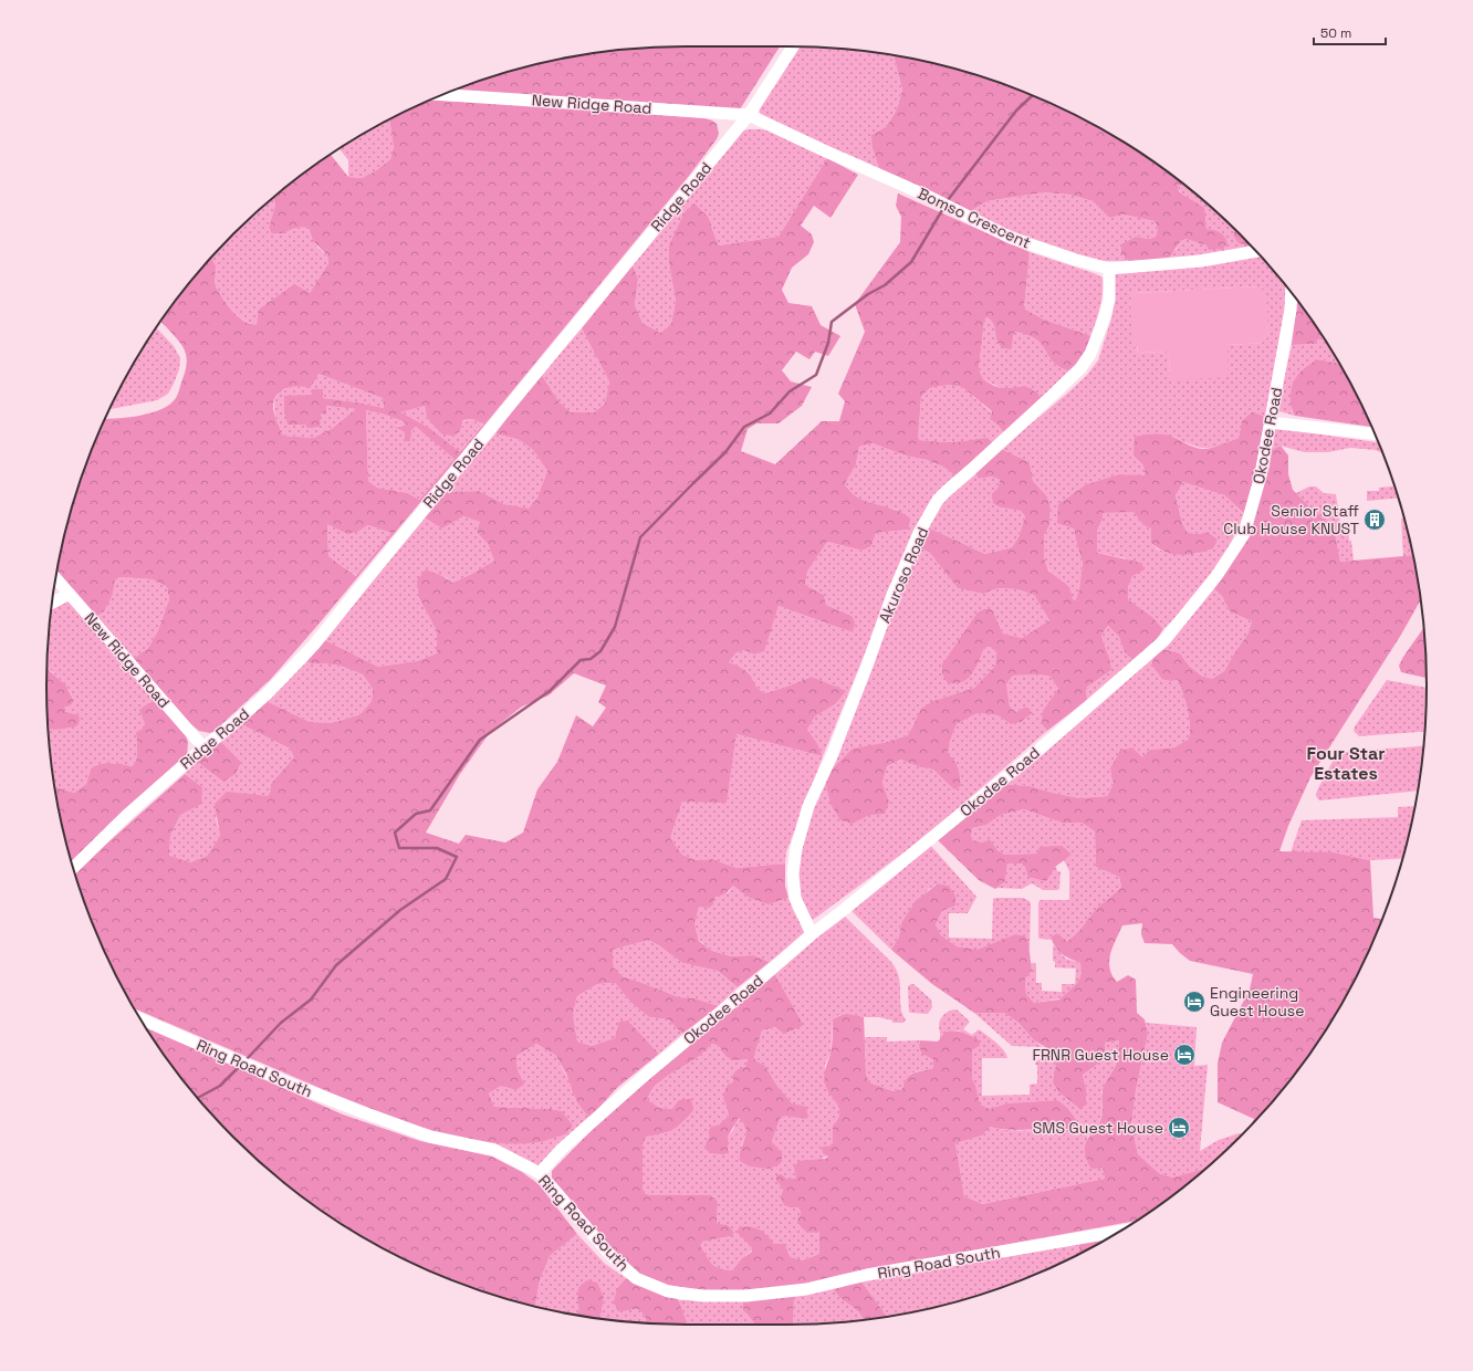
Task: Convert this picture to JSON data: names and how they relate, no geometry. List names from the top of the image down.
{
  "streets": {
    "street": [
      "New Ridge Road",
      "Ridge Road",
      "Bomso Crescent",
      "Okodee Road",
      "Akuroso Road",
      "Ring Road South"
    ]
  },
  "crossings": [
    ["New Ridge Road", "Ridge Road"],
    ["New Ridge Road", "Bomso Crescent"],
    ["Ridge Road", "Bomso Crescent"],
    ["Bomso Crescent", "Akuroso Road"],
    ["Okodee Road", "Akuroso Road"],
    ["Okodee Road", "Ring Road South"]
  ],
  "districts": ["Four Star Estates"],
  "places": {
    "building": ["Senior Staff Club House KNUST"],
    "hotel": ["Engineering Guest House", "FRNR Guest House", "SMS Guest House"]
  },
  "scale_bar": "50 m"
}
